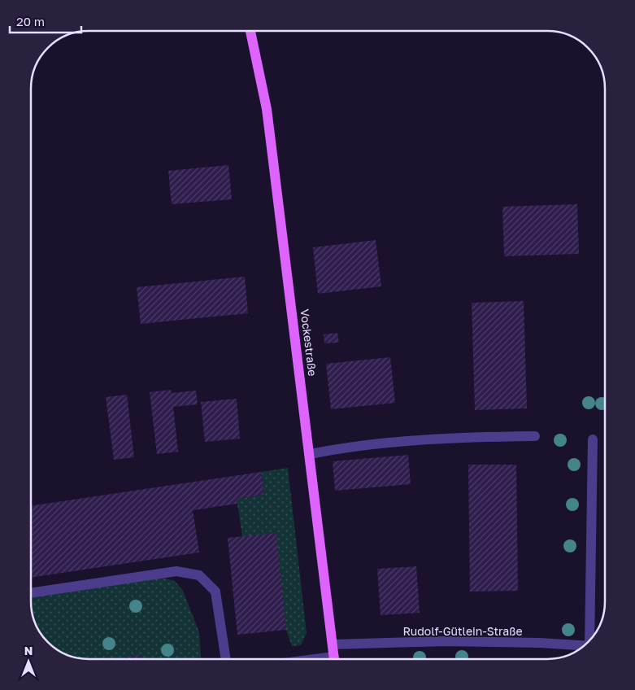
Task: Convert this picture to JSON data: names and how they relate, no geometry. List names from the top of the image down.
{
  "streets": {
    "main road": ["Vockestraße"],
    "street": ["Rudolf-Gütlein-Straße"]
  },
  "crossings": [
    ["Vockestraße", "Rudolf-Gütlein-Straße"]
  ],
  "scale_bar": "20 m",
  "north": "top"
}
